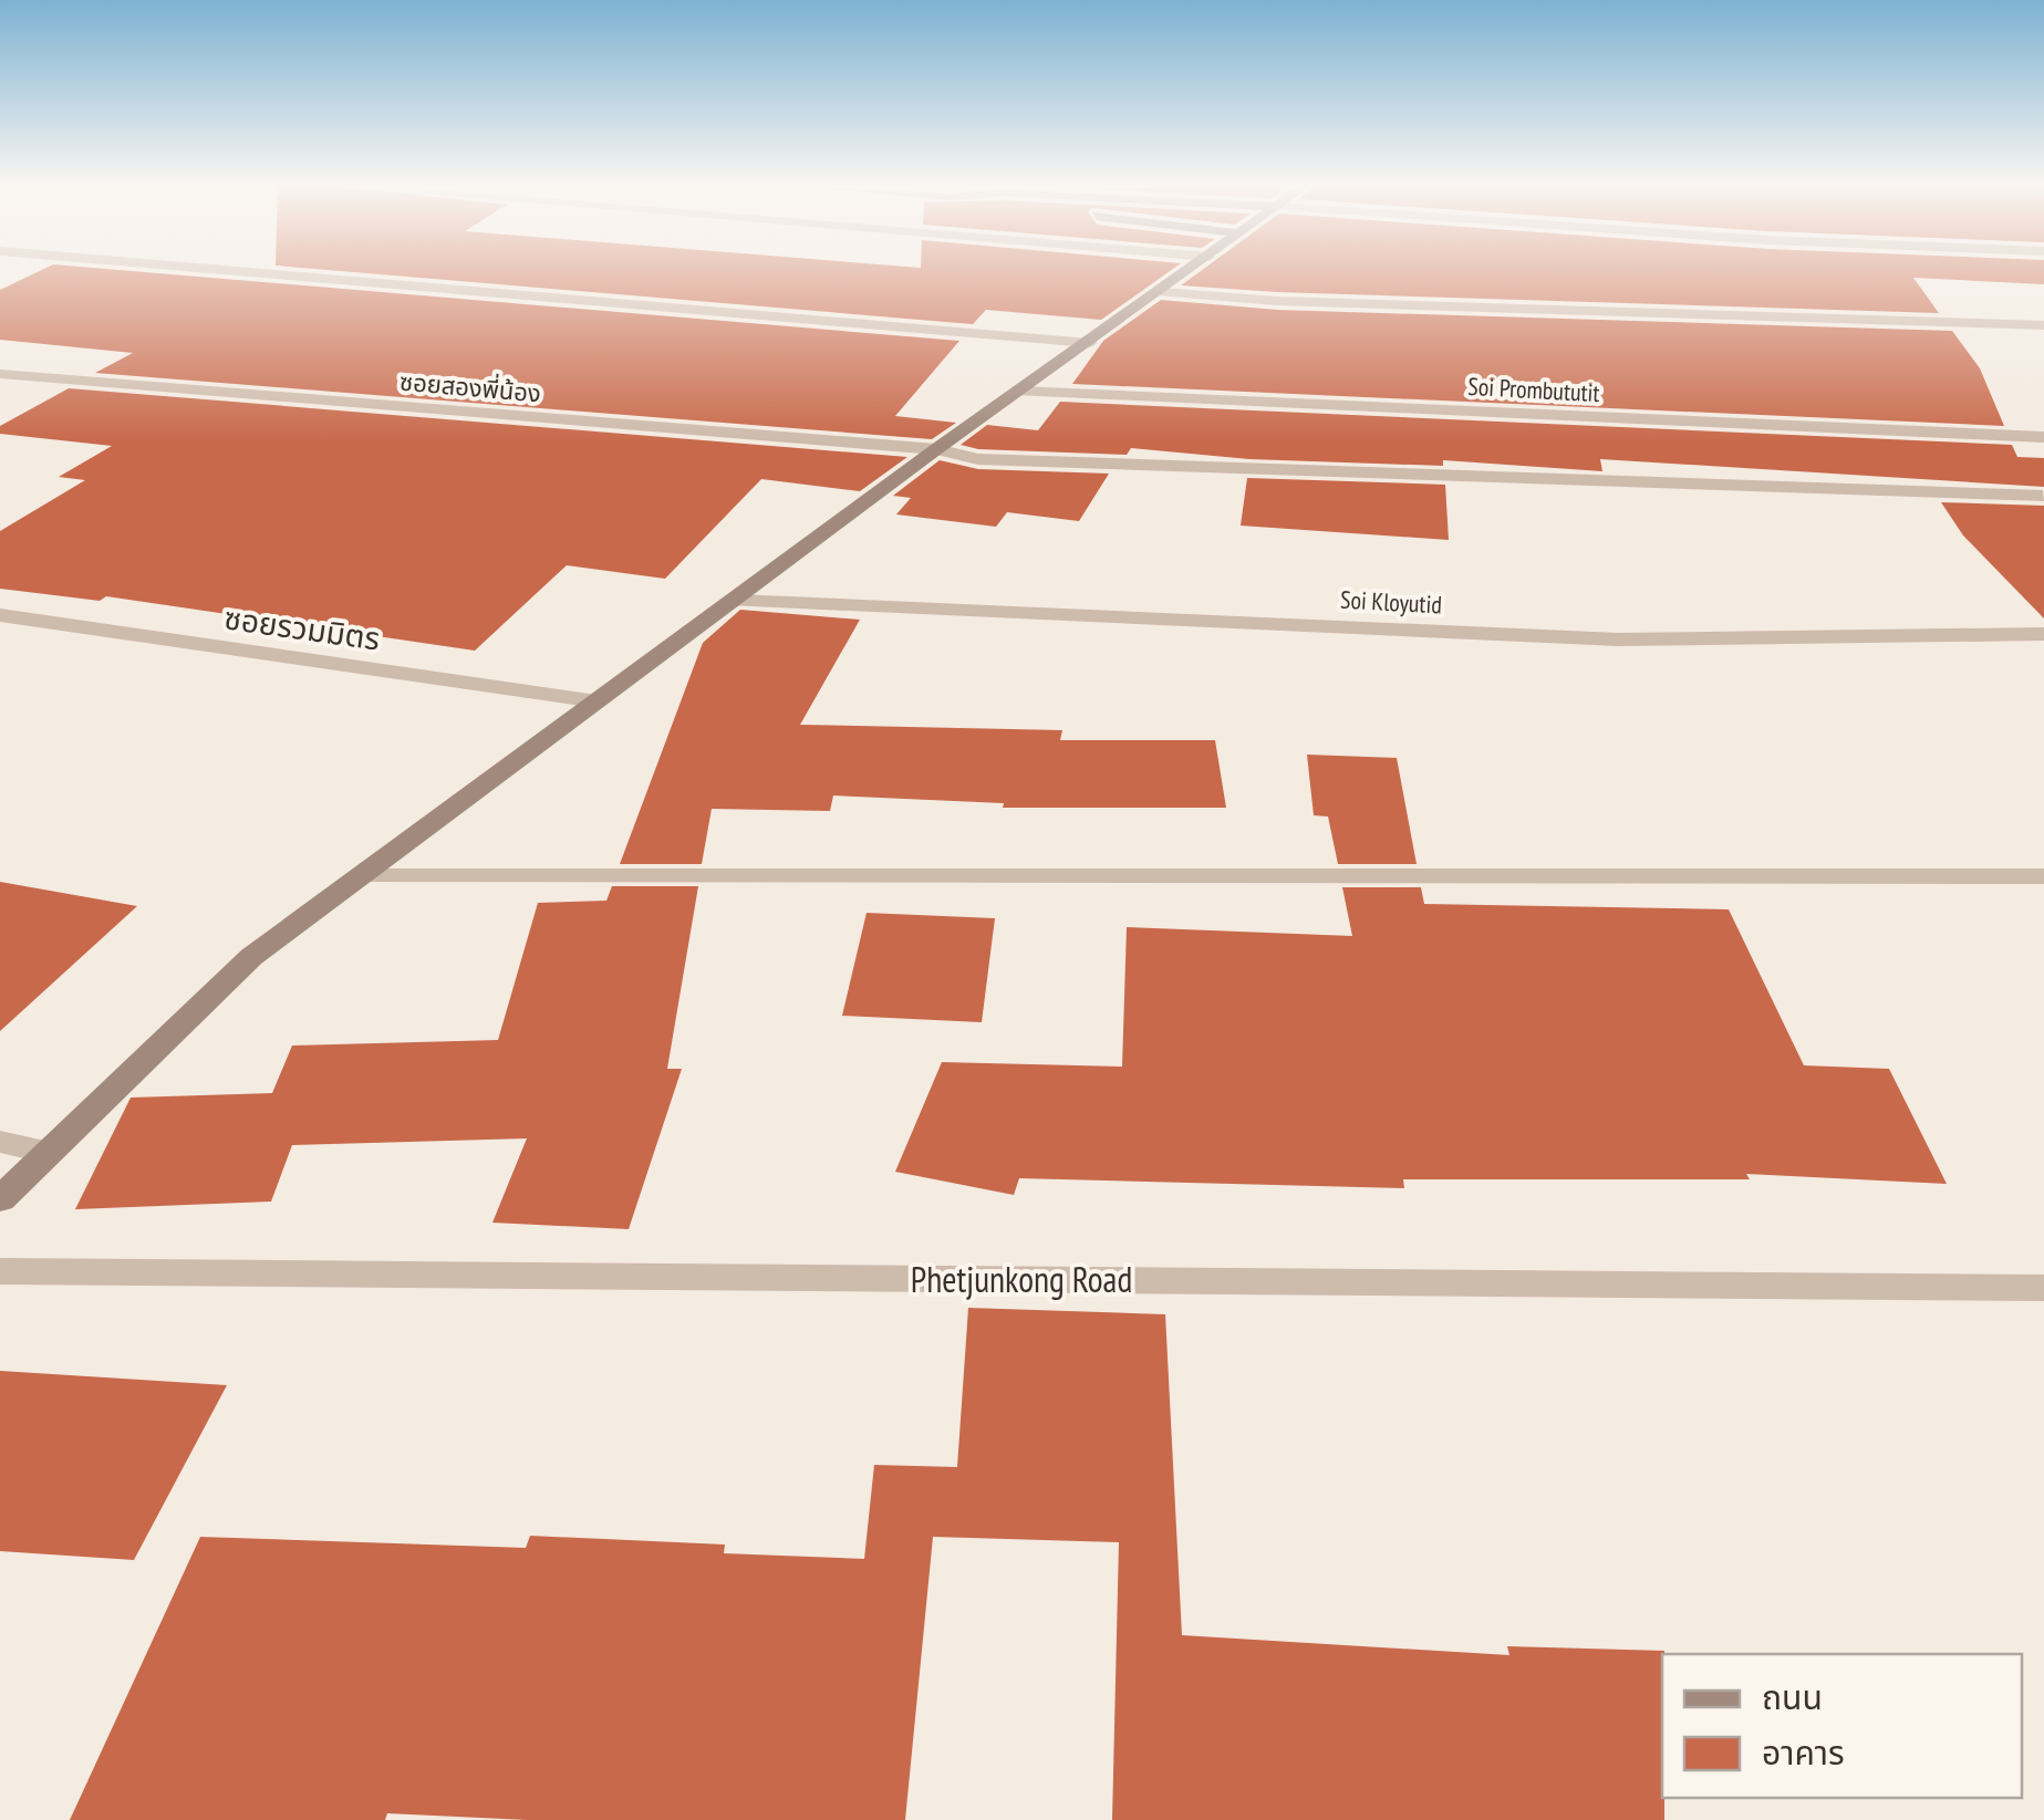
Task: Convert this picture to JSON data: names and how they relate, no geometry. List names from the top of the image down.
{
  "streets": {
    "street": [
      "ซอยสองพี่น้อง",
      "Soi Prombututit",
      "Soi Kloyutid",
      "ซอยรวมมิตร",
      "Phetjunkong Road"
    ]
  },
  "legend": ["ถนน", "อาคาร"]
}
